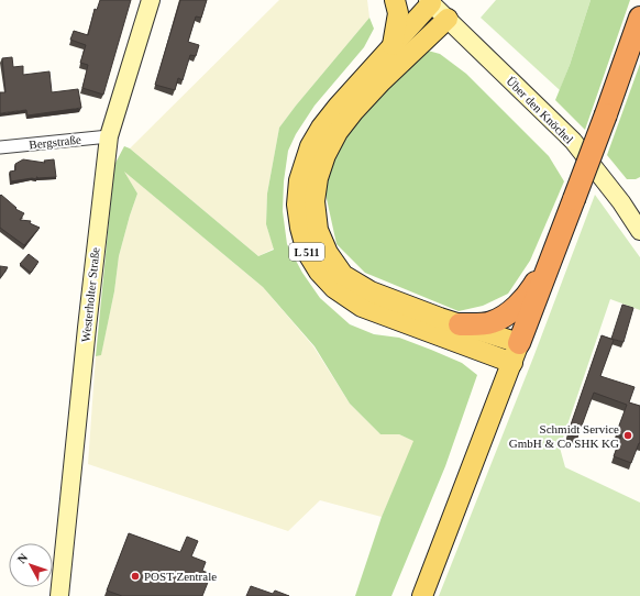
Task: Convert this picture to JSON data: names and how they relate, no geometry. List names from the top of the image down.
{
  "streets": {
    "highway": ["L 511"],
    "street": ["Über den Knöchel", "Bergstraße", "Westerholter Straße"]
  },
  "crossings": [
    ["Über den Knöchel", "L 511"],
    ["Bergstraße", "Westerholter Straße"]
  ],
  "places": ["Schmidt Service GmbH & Co SHK KG", "POST Zentrale"],
  "north": "top left"
}
